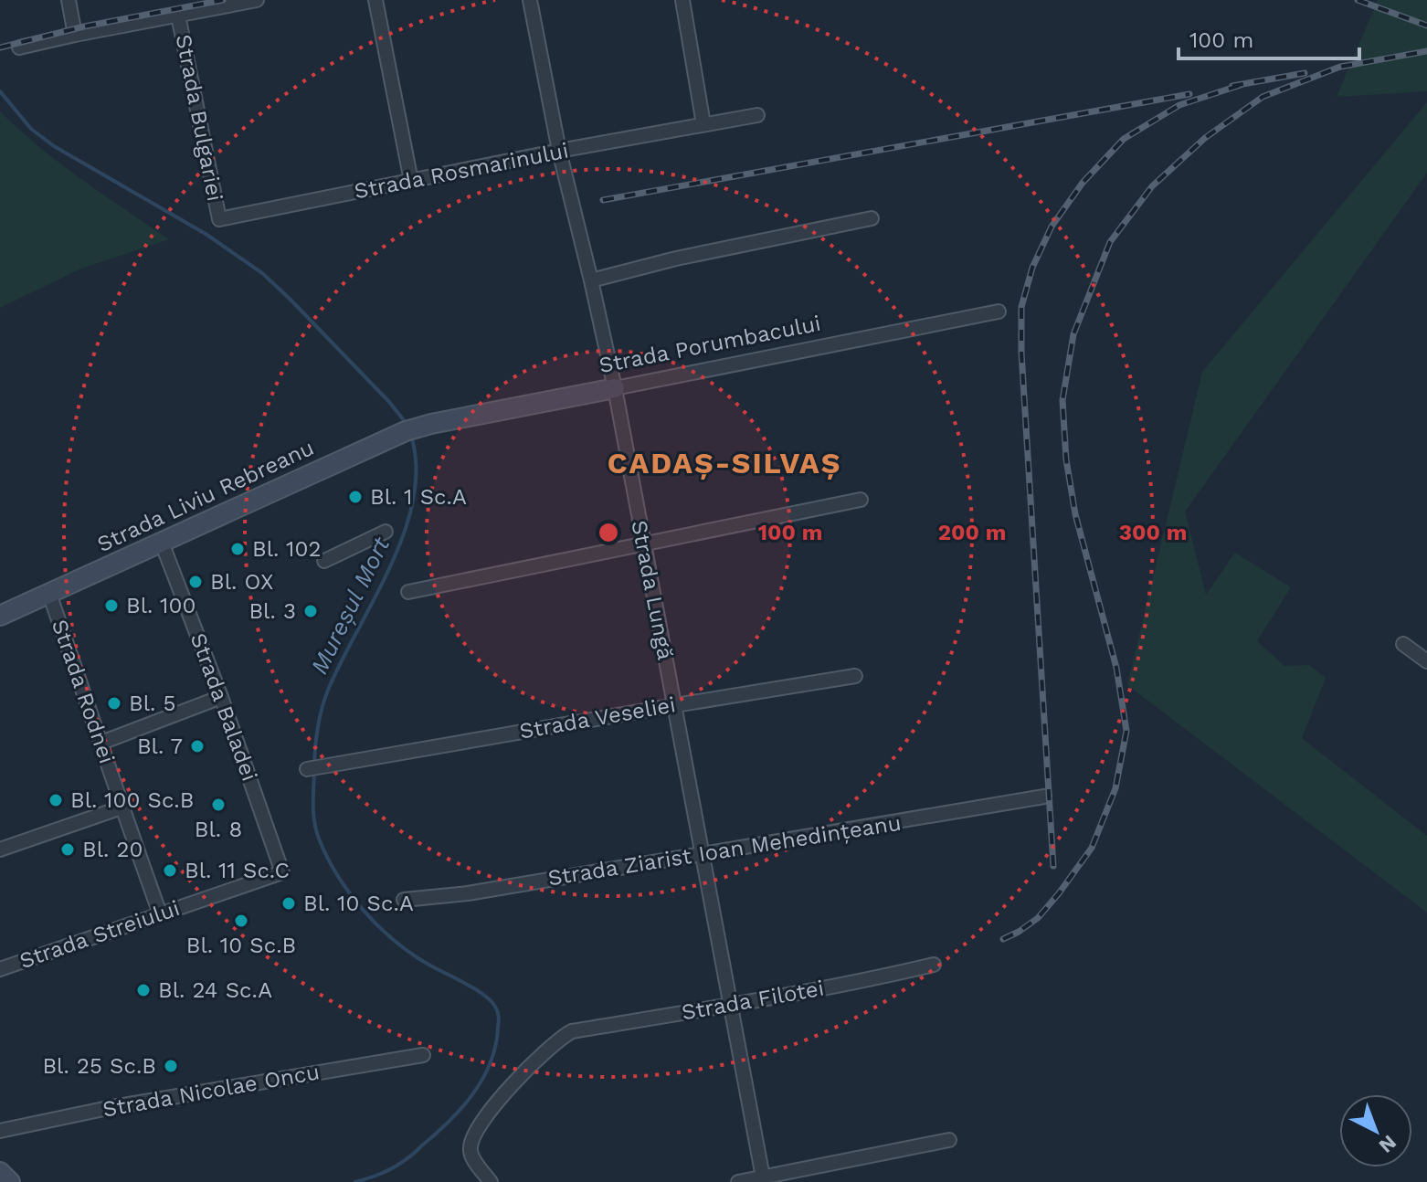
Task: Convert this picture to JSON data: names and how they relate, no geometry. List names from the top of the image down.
{
  "streets": {
    "street": [
      "Strada Bulgariei",
      "Strada Rosmarinului",
      "Strada Porumbacului",
      "Strada Liviu Rebreanu",
      "Strada Lungă",
      "Strada Rodnei",
      "Strada Baladei",
      "Strada Veseliei",
      "Strada Ziarist Ioan Mehedințeanu",
      "Strada Streiului",
      "Strada Filotei",
      "Strada Nicolae Oncu"
    ]
  },
  "crossings": [
    ["Strada Bulgariei", "Strada Rosmarinului"],
    ["Strada Rosmarinului", "Strada Lungă"],
    ["Strada Porumbacului", "Strada Liviu Rebreanu"],
    ["Strada Porumbacului", "Strada Lungă"],
    ["Strada Liviu Rebreanu", "Strada Rodnei"],
    ["Strada Liviu Rebreanu", "Strada Baladei"],
    ["Strada Lungă", "Strada Veseliei"],
    ["Strada Lungă", "Strada Ziarist Ioan Mehedințeanu"],
    ["Strada Lungă", "Strada Filotei"],
    ["Strada Rodnei", "Strada Streiului"],
    ["Strada Baladei", "Strada Streiului"]
  ],
  "districts": ["CADAȘ-SILVAȘ"],
  "water": ["Mureșul Mort"],
  "places": [
    "Bl. 1 Sc.A",
    "Bl. 102",
    "Bl. OX",
    "Bl. 100",
    "Bl. 3",
    "Bl. 5",
    "Bl. 7",
    "Bl. 100 Sc.B",
    "Bl. 8",
    "Bl. 20",
    "Bl. 11 Sc.C",
    "Bl. 10 Sc.A",
    "Bl. 10 Sc.B",
    "Bl. 24 Sc.A",
    "Bl. 25 Sc.B"
  ],
  "scale_bar": "100 m",
  "north": "bottom right",
  "rings": ["100 m", "200 m", "300 m"]
}
